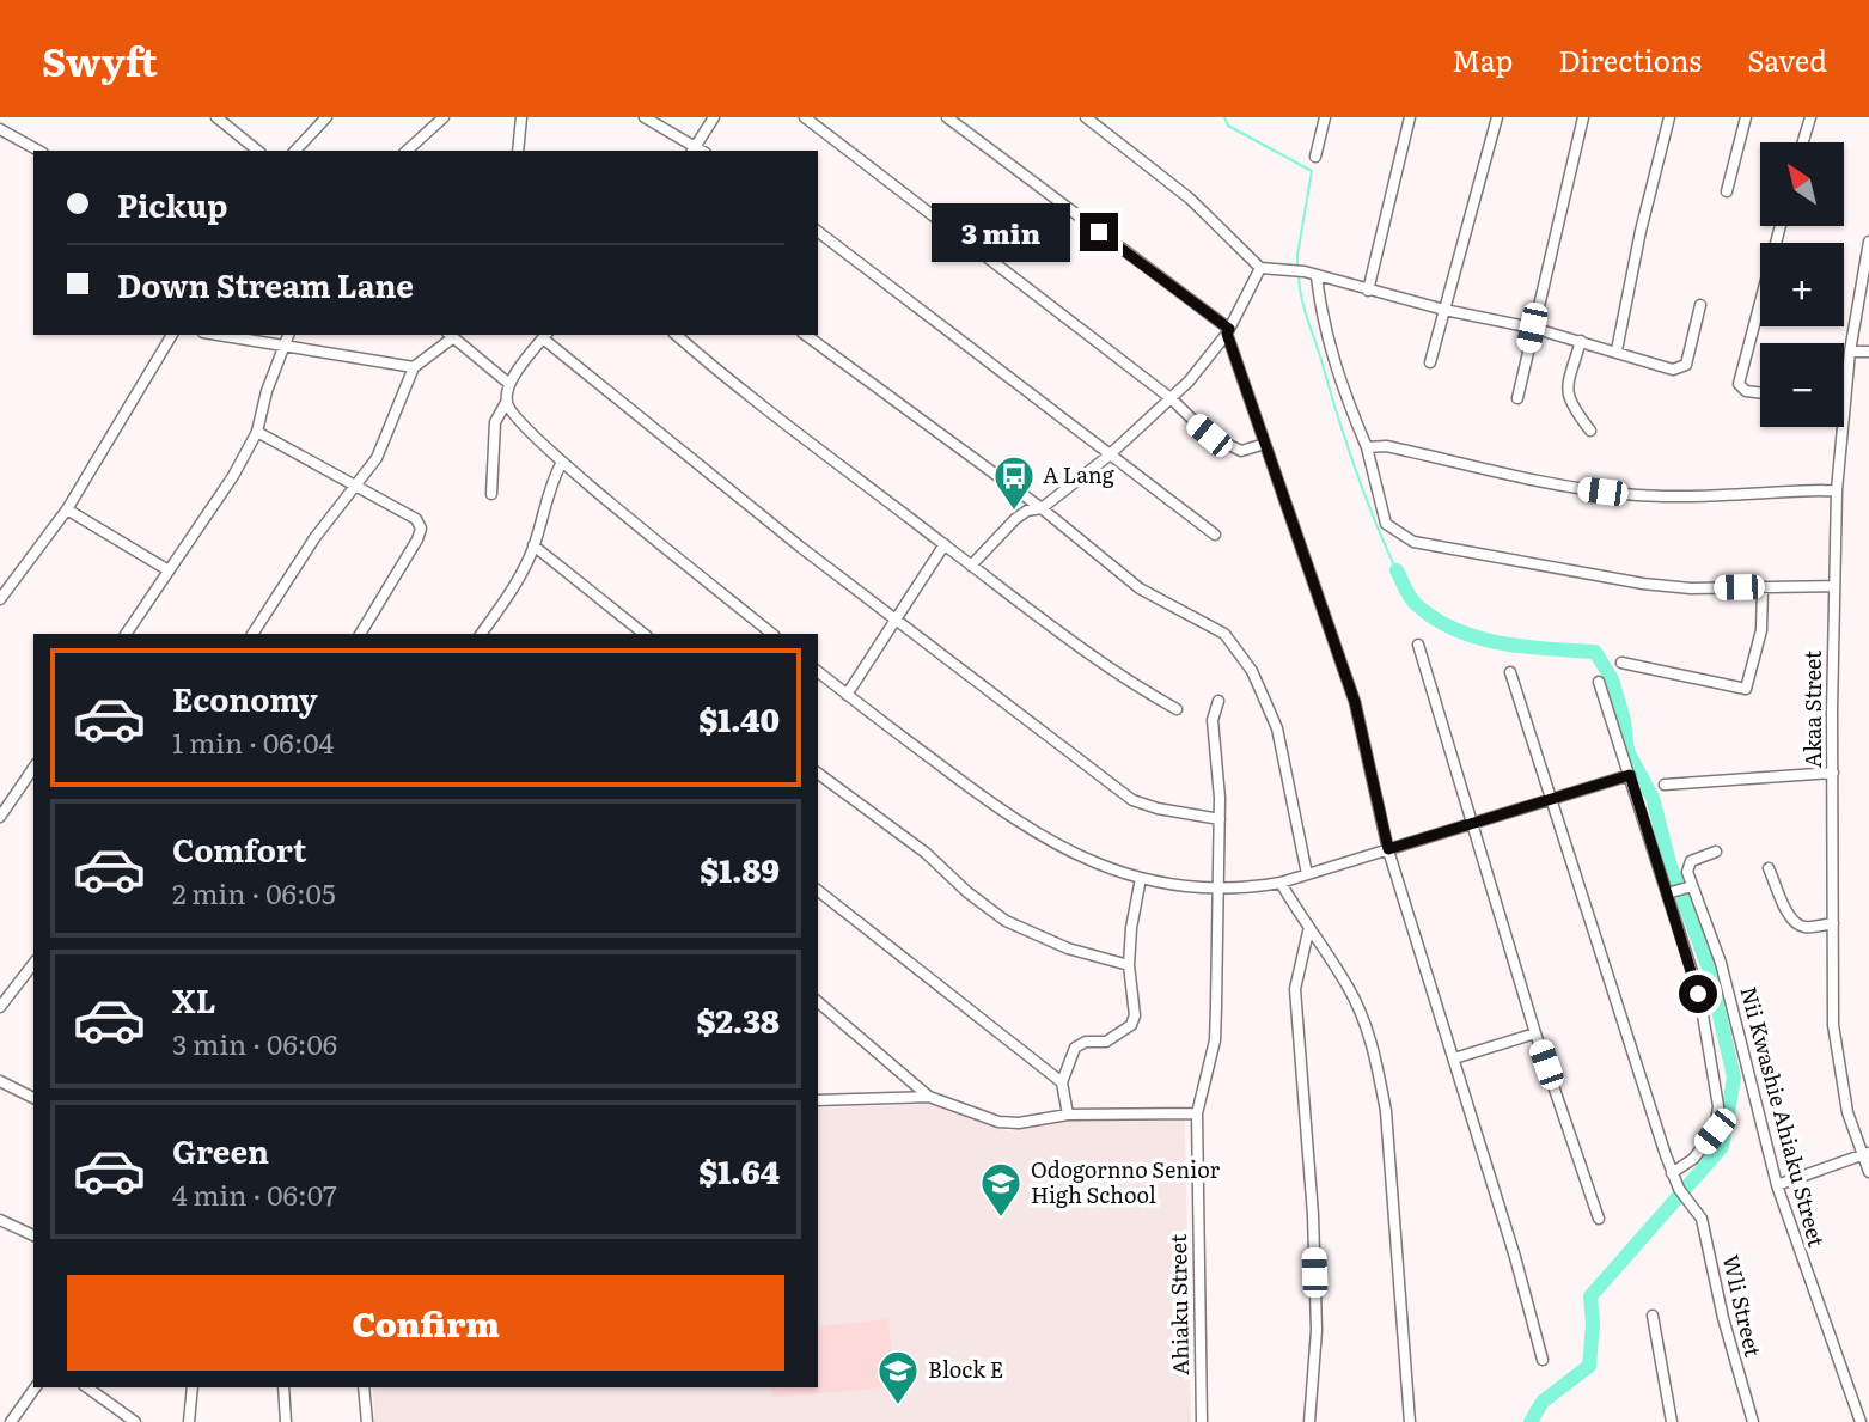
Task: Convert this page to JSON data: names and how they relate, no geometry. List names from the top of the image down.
{
  "streets": {
    "street": [
      "Akaa Street",
      "Nii Kwashie Ahiaku Street",
      "Ahiaku Street",
      "Wli Street"
    ]
  },
  "places": {
    "bus stop": ["A Lang"],
    "school or university": ["Odogornno Senior High School", "Block E"]
  },
  "north": "top left",
  "page": {
    "header": "Swyft",
    "nav": ["Map", "Directions", "Saved"],
    "map_buttons": ["+", "−"],
    "banner": ["Pickup", "Down Stream Lane"],
    "bubble": "3 min",
    "list": [
      {
        "name": "Economy",
        "note": "1 min · 06:04",
        "value": "$1.40"
      },
      {
        "name": "Comfort",
        "note": "2 min · 06:05",
        "value": "$1.89"
      },
      {
        "name": "XL",
        "note": "3 min · 06:06",
        "value": "$2.38"
      },
      {
        "name": "Green",
        "note": "4 min · 06:07",
        "value": "$1.64"
      }
    ],
    "buttons": "Confirm"
  }
}
